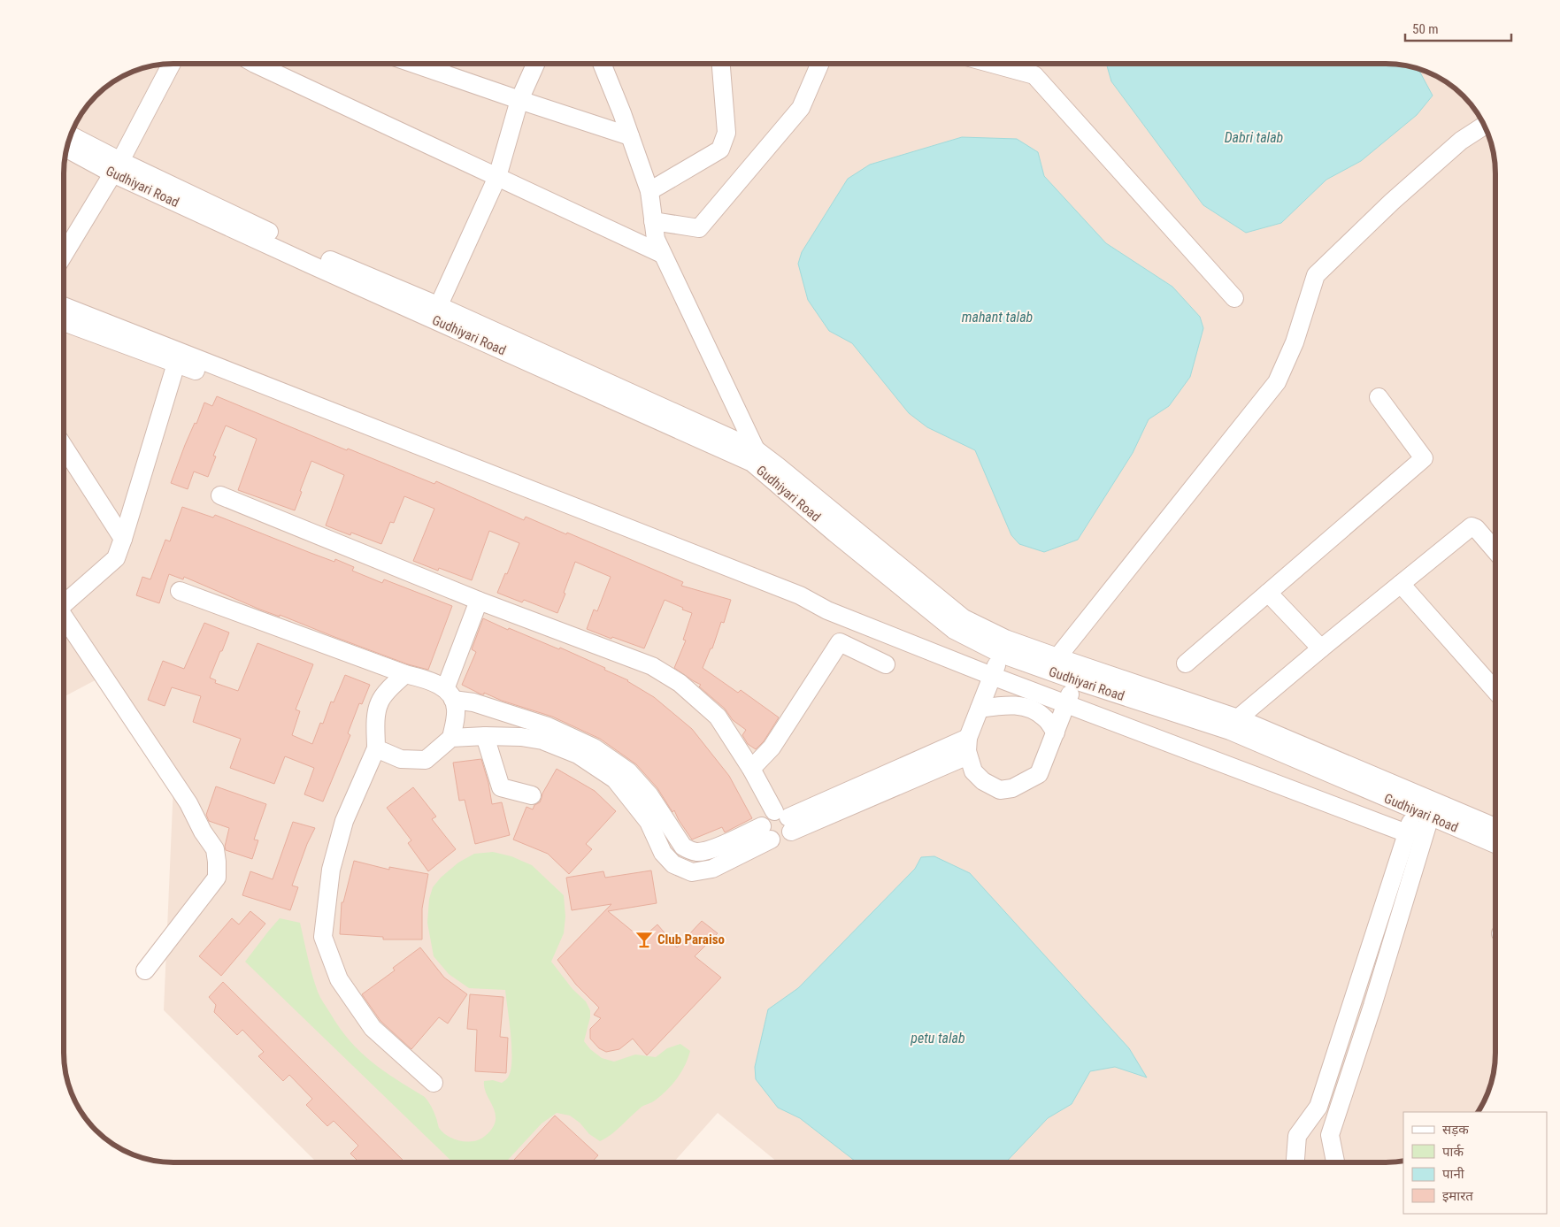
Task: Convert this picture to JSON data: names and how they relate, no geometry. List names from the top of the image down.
{
  "streets": {
    "street": ["Gudhiyari Road"]
  },
  "water": ["Dabri talab", "mahant talab", "petu talab"],
  "places": {
    "bar": ["Club Paraiso"]
  },
  "legend": [
    "सड़क",
    "पार्क",
    "पानी",
    "इमारत"
  ],
  "scale_bar": "50 m"
}
